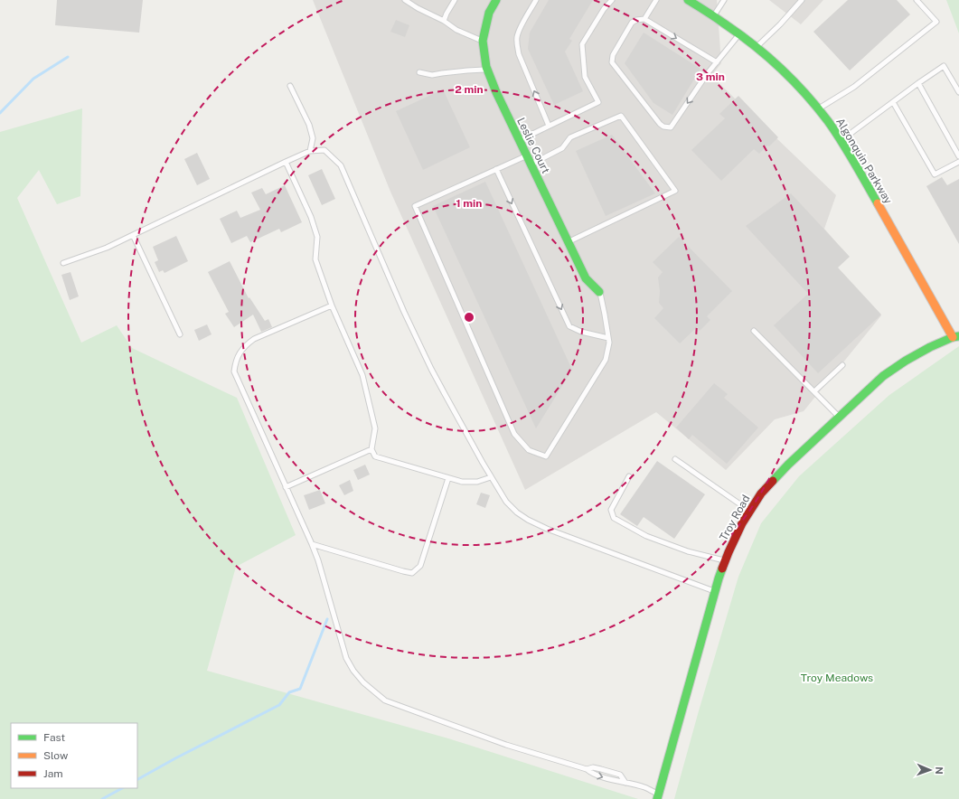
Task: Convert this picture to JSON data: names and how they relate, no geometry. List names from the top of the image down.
{
  "streets": {
    "street": ["Leslie Court", "Algonquin Parkway", "Troy Road"]
  },
  "crossings": [
    ["Algonquin Parkway", "Troy Road"]
  ],
  "parks": ["Troy Meadows"],
  "legend": ["Fast", "Slow", "Jam"],
  "north": "right",
  "rings": ["3 min", "2 min", "1 min"]
}
